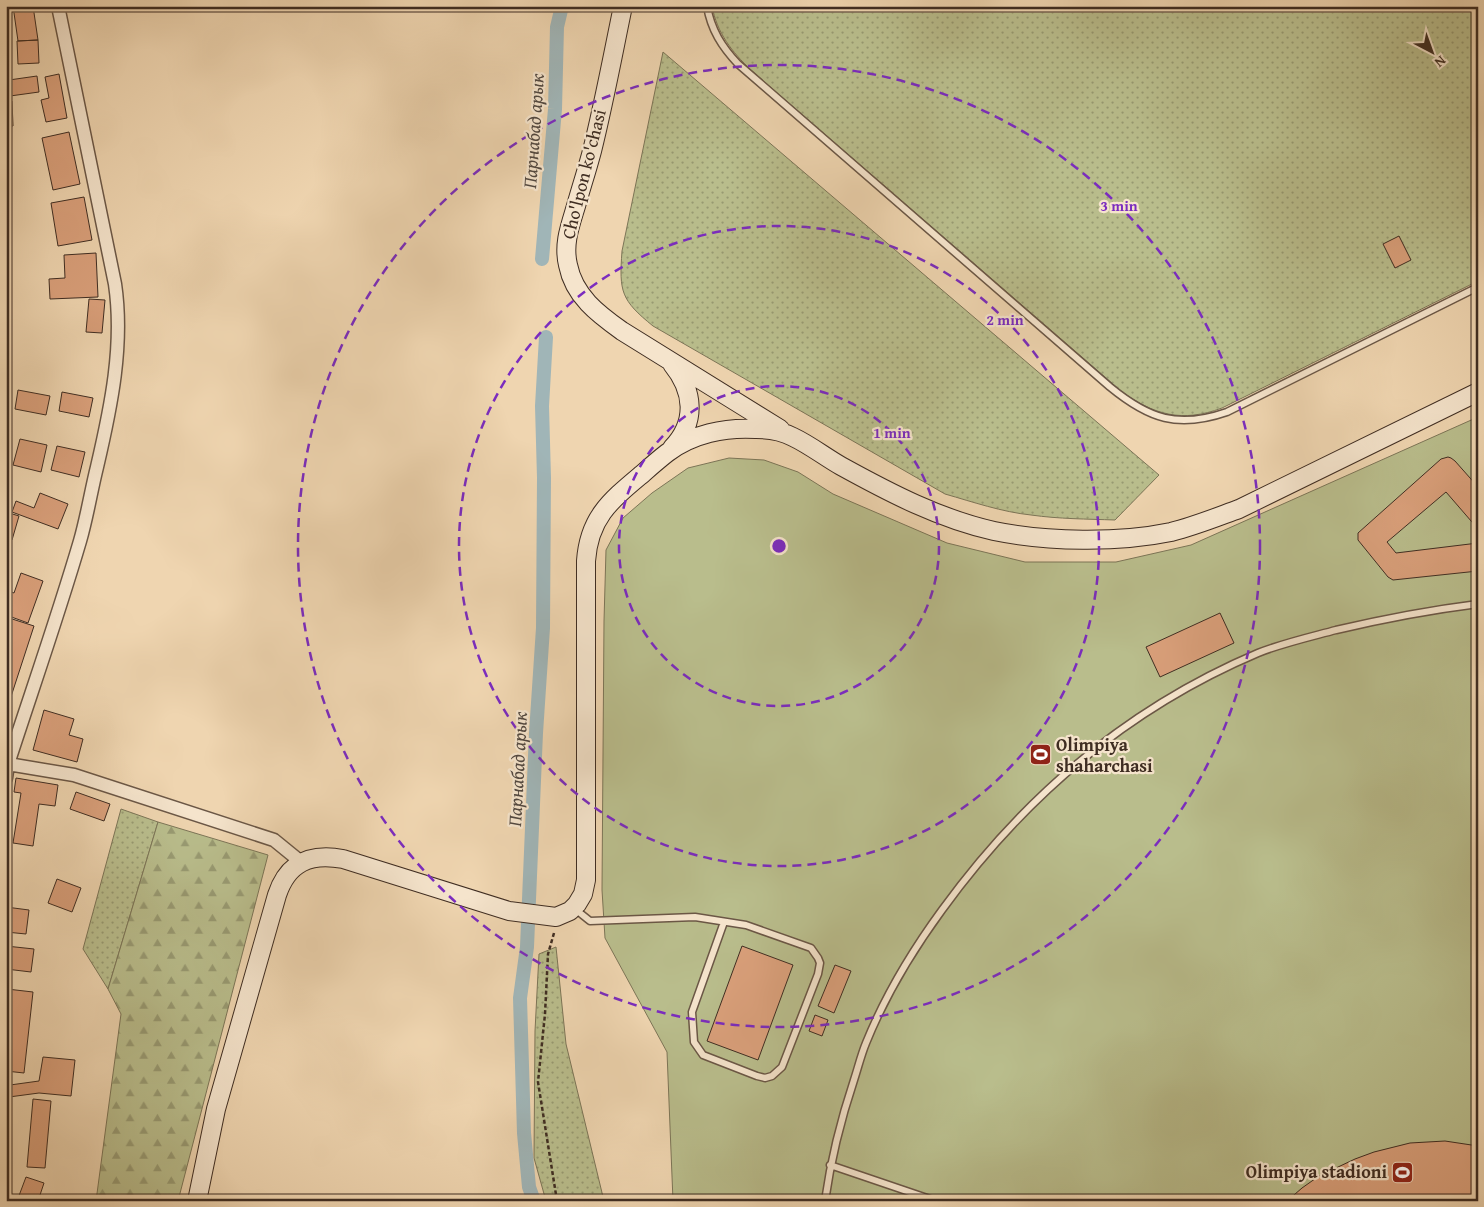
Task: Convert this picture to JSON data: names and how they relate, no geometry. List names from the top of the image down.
{
  "streets": {
    "main road": ["Cho'lpon ko'chasi"]
  },
  "water": ["Парнабад арык"],
  "places": {
    "sports": ["Olimpiya shaharchasi", "Olimpiya stadioni"]
  },
  "north": "bottom right",
  "rings": ["3 min", "2 min", "1 min"]
}
